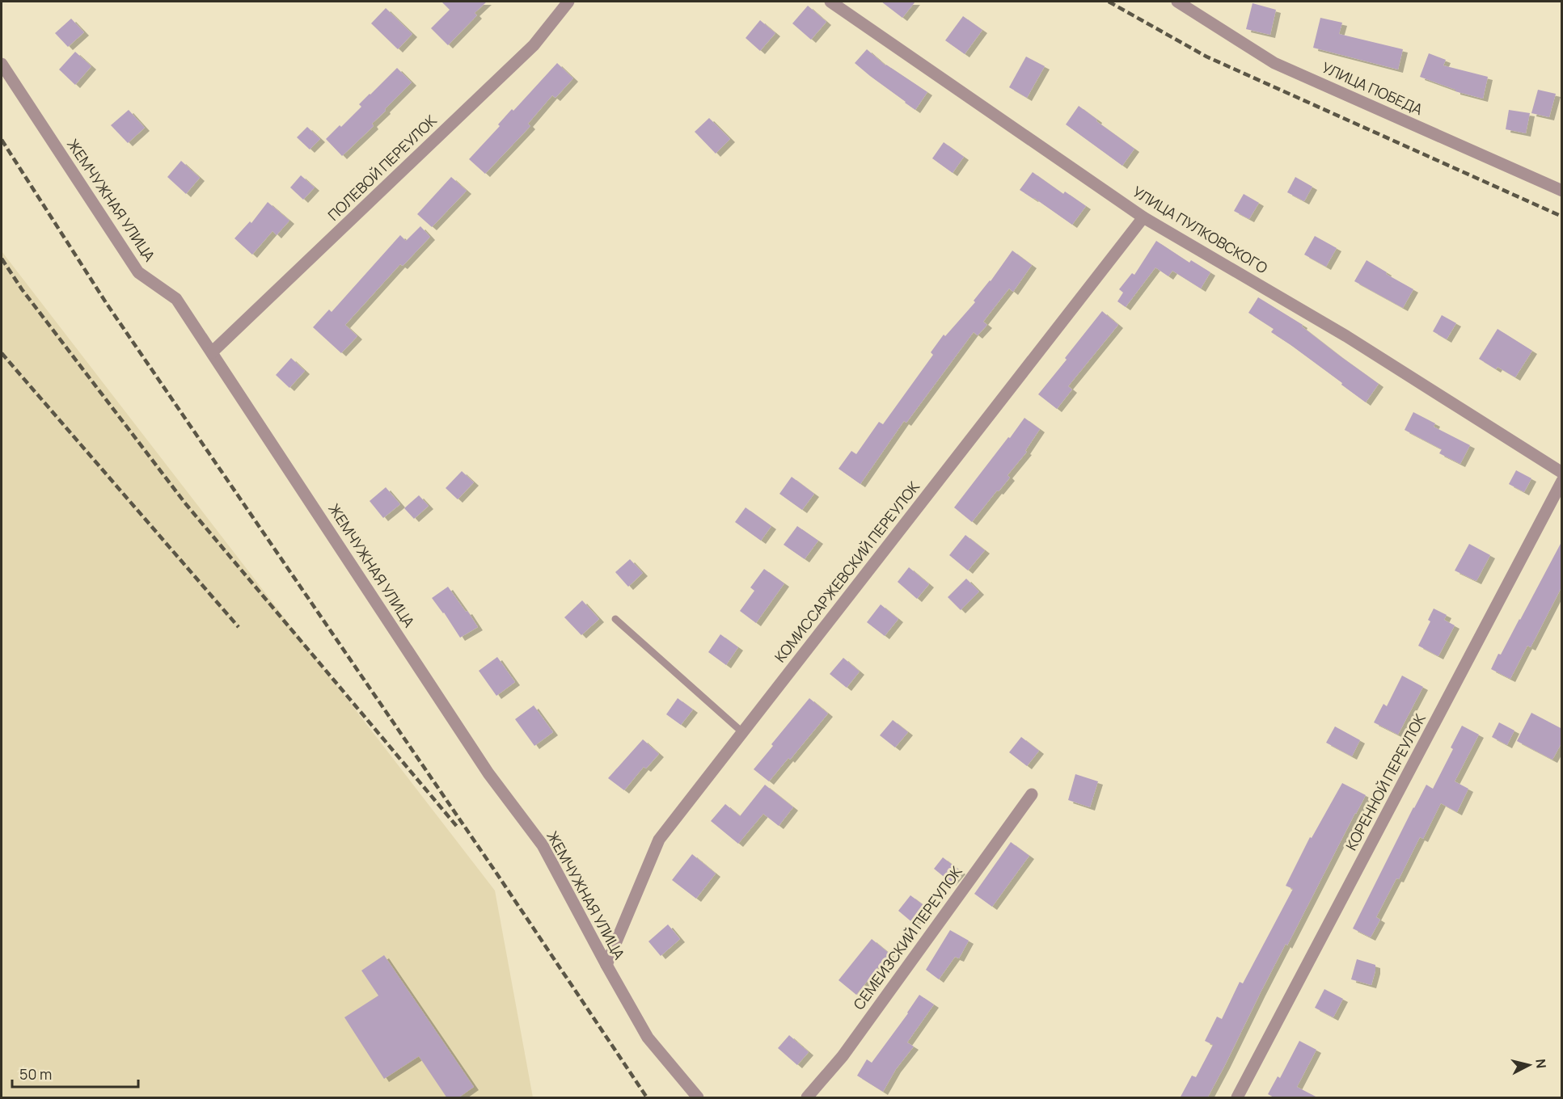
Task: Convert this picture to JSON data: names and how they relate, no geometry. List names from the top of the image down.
{
  "streets": {
    "street": [
      "УЛИЦА ПОБЕДА",
      "ПОЛЕВОЙ ПЕРЕУЛОК",
      "ЖЕМЧУЖНАЯ УЛИЦА",
      "УЛИЦА ПУЛКОВСКОГО",
      "КОМИССАРЖЕВСКИЙ ПЕРЕУЛОК",
      "КОРЕННОЙ ПЕРЕУЛОК",
      "СЕМЕИЗСКИЙ ПЕРЕУЛОК"
    ]
  },
  "crossings": [
    ["ПОЛЕВОЙ ПЕРЕУЛОК", "ЖЕМЧУЖНАЯ УЛИЦА"],
    ["ЖЕМЧУЖНАЯ УЛИЦА", "КОМИССАРЖЕВСКИЙ ПЕРЕУЛОК"],
    ["УЛИЦА ПУЛКОВСКОГО", "КОМИССАРЖЕВСКИЙ ПЕРЕУЛОК"]
  ],
  "scale_bar": "50 m",
  "north": "right"
}
